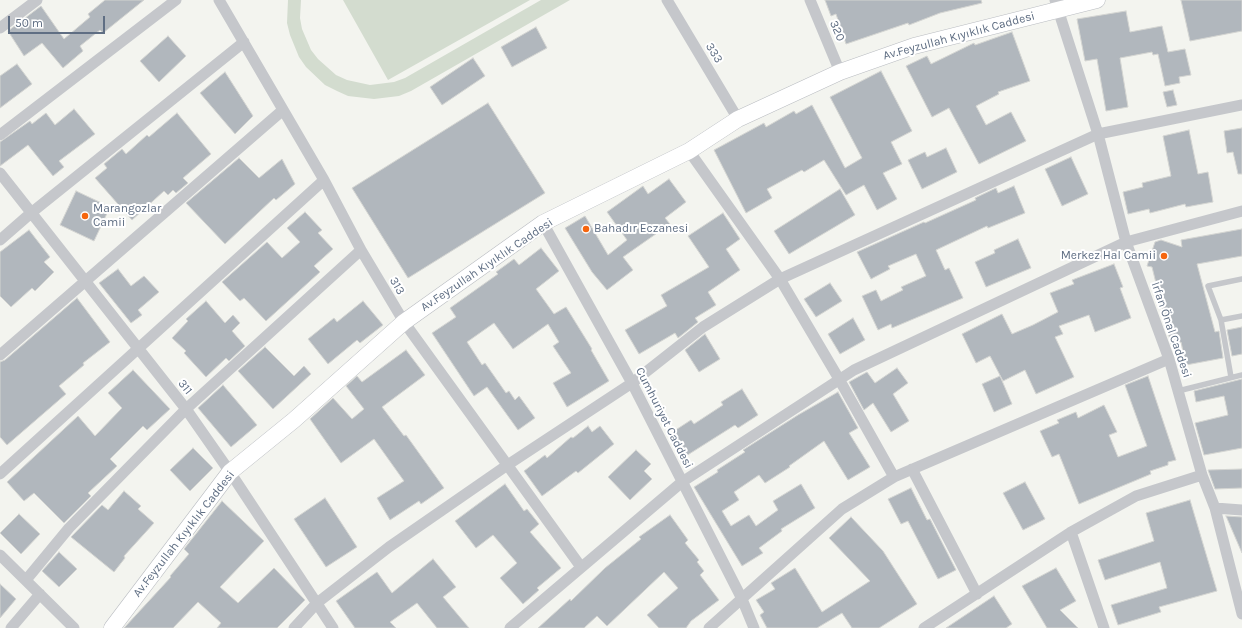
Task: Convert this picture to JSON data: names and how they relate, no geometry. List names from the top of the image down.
{
  "streets": {
    "street": [
      "320",
      "Av.Feyzullah Kıyıklık Caddesi",
      "333",
      "313",
      "İrfan Önal Caddesi",
      "311",
      "Cumhuriyet Caddesi"
    ]
  },
  "crossings": [
    ["320", "Av.Feyzullah Kıyıklık Caddesi"],
    ["Av.Feyzullah Kıyıklık Caddesi", "333"],
    ["Av.Feyzullah Kıyıklık Caddesi", "313"],
    ["Av.Feyzullah Kıyıklık Caddesi", "İrfan Önal Caddesi"],
    ["Av.Feyzullah Kıyıklık Caddesi", "311"],
    ["Av.Feyzullah Kıyıklık Caddesi", "Cumhuriyet Caddesi"]
  ],
  "places": ["Marangozlar Camii", "Bahadır Eczanesi", "Merkez Hal Camii"],
  "scale_bar": "50 m"
}
